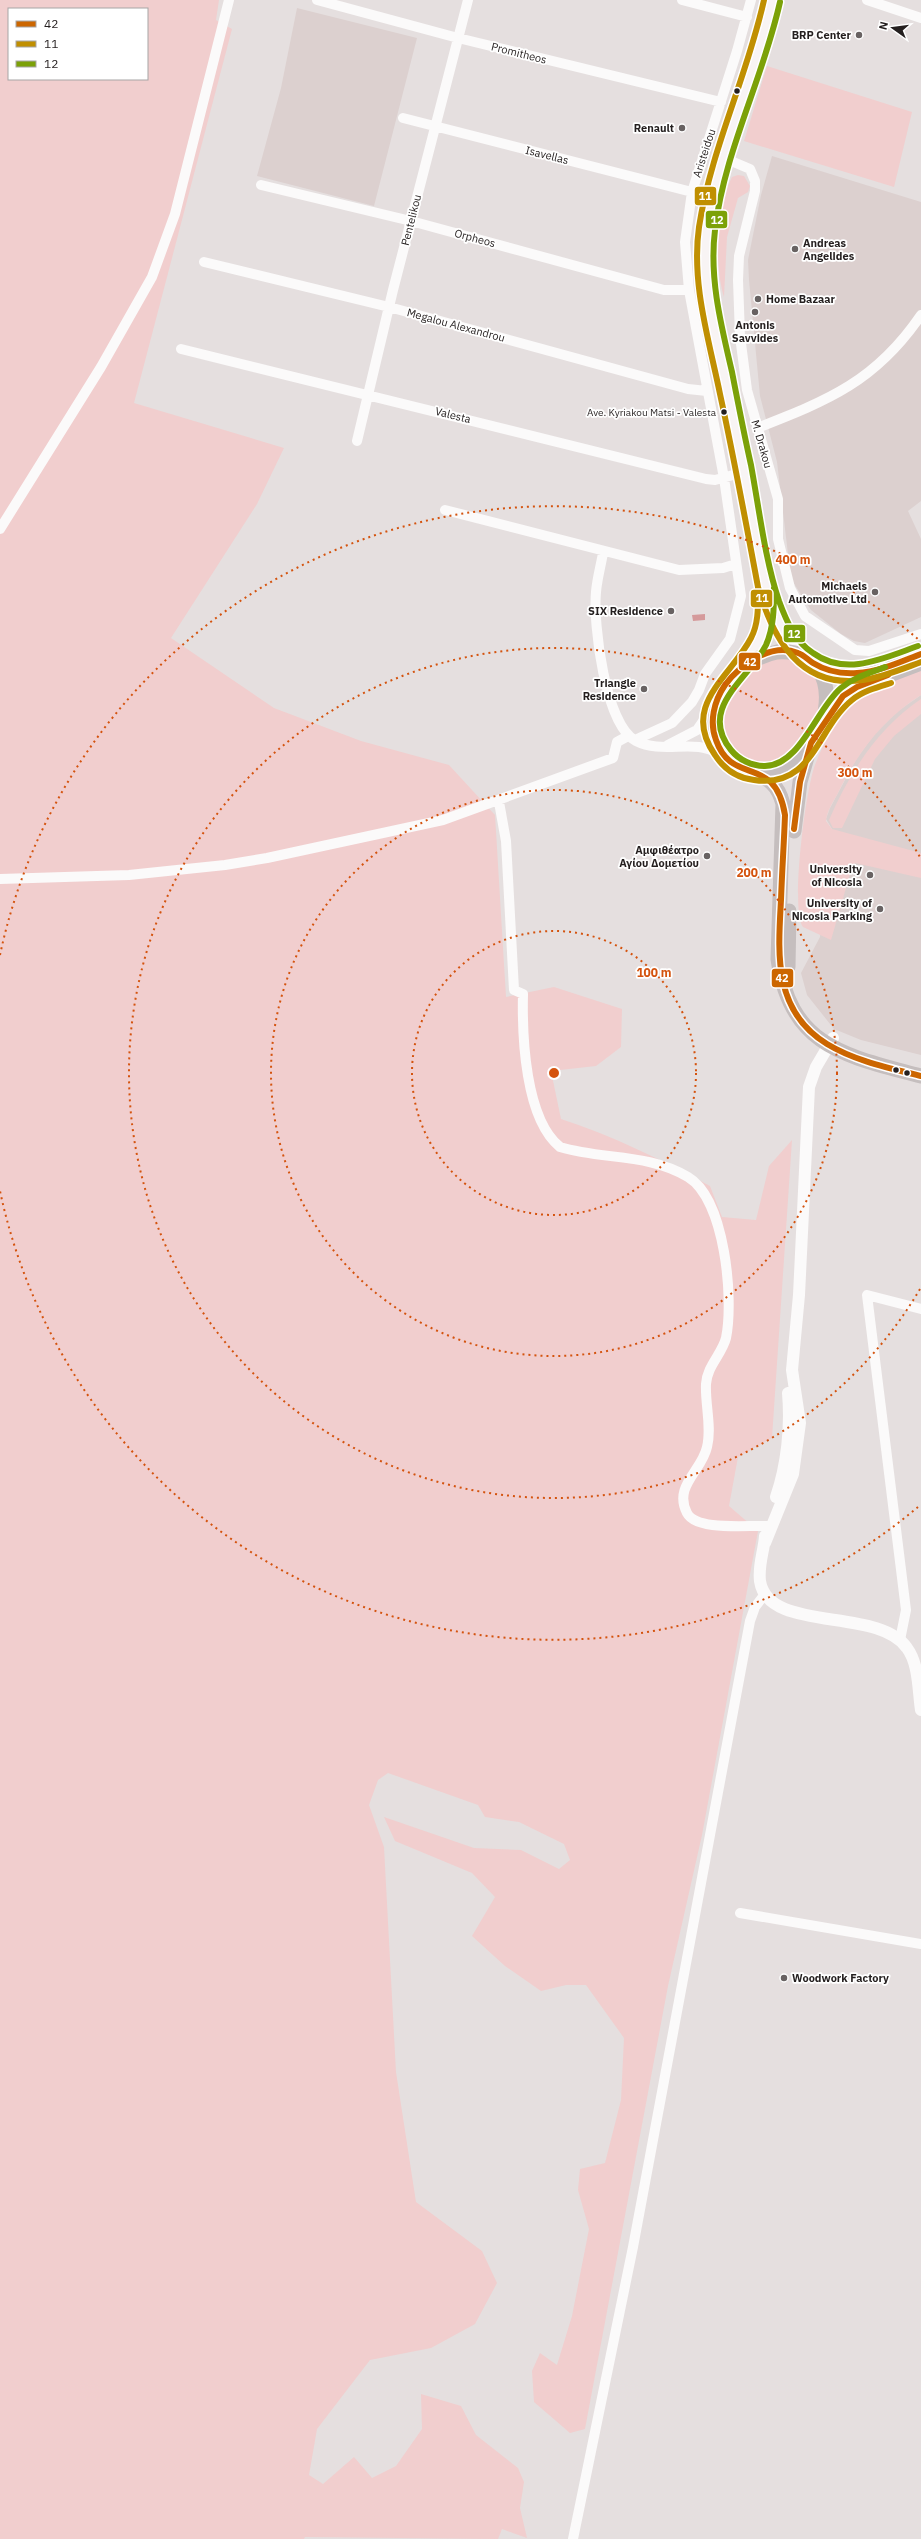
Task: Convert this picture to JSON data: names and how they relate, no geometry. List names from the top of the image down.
{
  "streets": {
    "street": [
      "Promitheos",
      "Aristeidou",
      "Isavellas",
      "Pentelikou",
      "Orpheos",
      "Megalou Alexandrou",
      "Valesta",
      "M. Drakou"
    ]
  },
  "crossings": [
    ["Promitheos", "Aristeidou"],
    ["Promitheos", "Pentelikou"],
    ["Aristeidou", "Isavellas"],
    ["Aristeidou", "Orpheos"],
    ["Aristeidou", "Megalou Alexandrou"],
    ["Aristeidou", "Valesta"],
    ["Isavellas", "Pentelikou"],
    ["Pentelikou", "Orpheos"],
    ["Pentelikou", "Megalou Alexandrou"],
    ["Pentelikou", "Valesta"]
  ],
  "places": [
    "BRP Center",
    "Renault",
    "Andreas Angelides",
    "Home Bazaar",
    "Antonis Savvides",
    "Ave. Kyriakou Matsi - Valesta",
    "Michaels Automotive Ltd",
    "SIX Residence",
    "Triangle Residence",
    "Αμφιθέατρο Αγίου Δομετίου",
    "University of Nicosia",
    "University of Nicosia Parking",
    "Woodwork Factory"
  ],
  "lines": ["transit line 11", "transit line 12", "transit line 42"],
  "legend": ["42", "11", "12"],
  "north": "left",
  "rings": [
    "400 m",
    "300 m",
    "200 m",
    "100 m"
  ]
}
